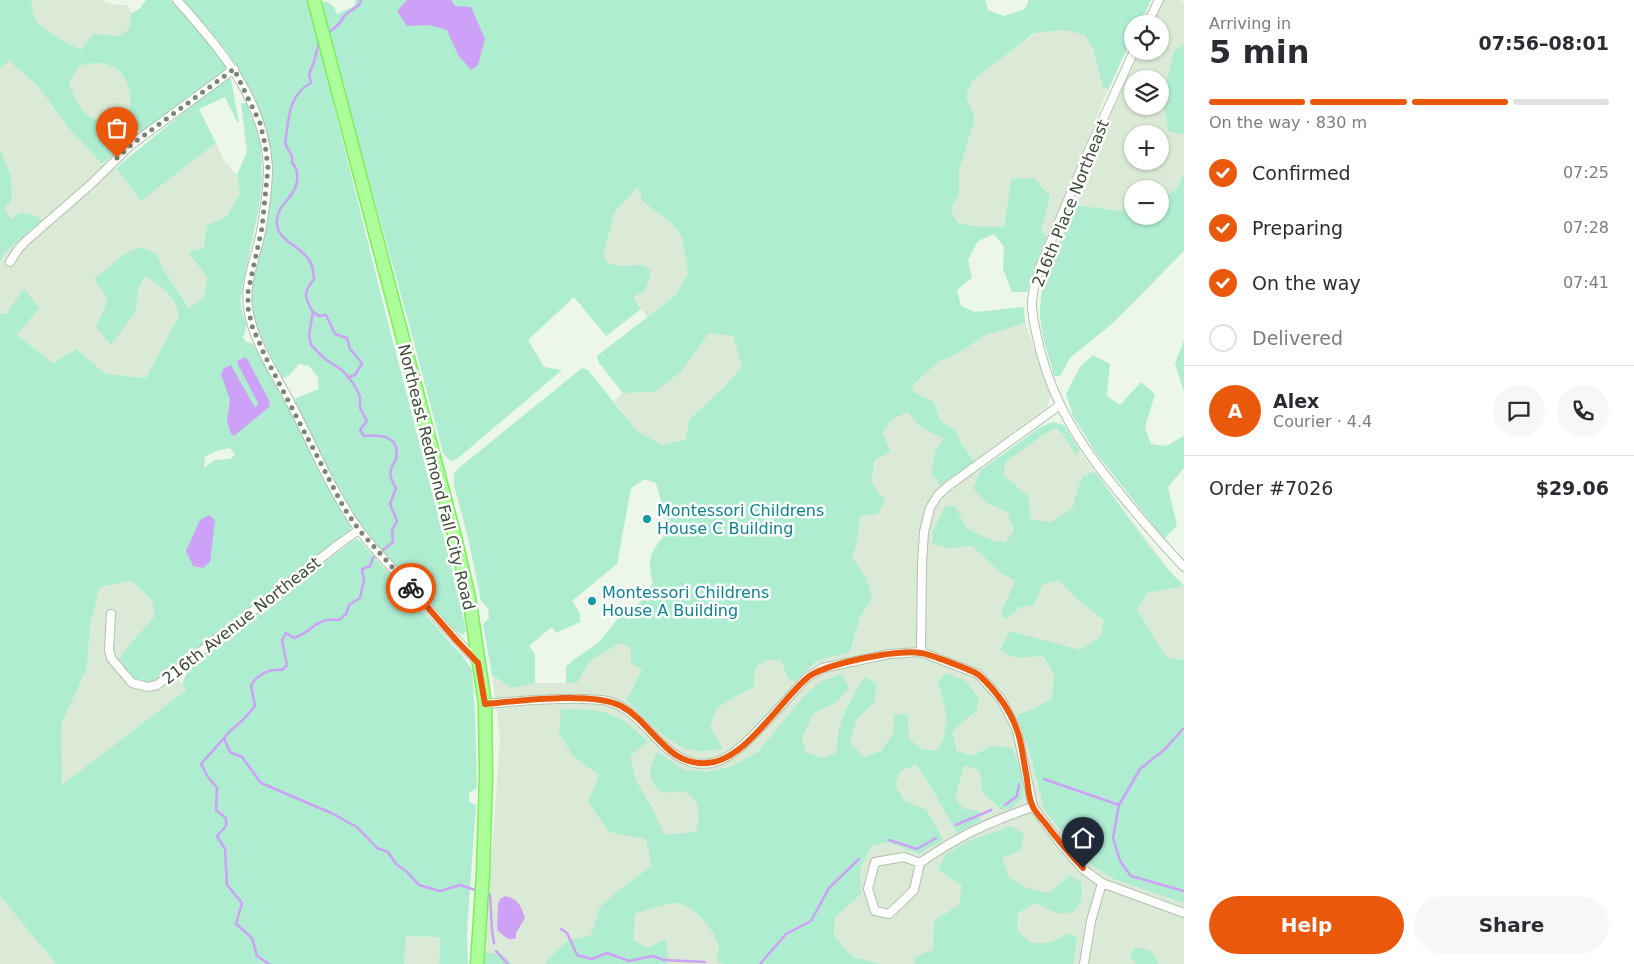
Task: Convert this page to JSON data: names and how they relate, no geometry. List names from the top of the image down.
{
  "streets": {
    "main road": ["Northeast Redmond Fall City Road"],
    "street": ["216th Place Northeast", "216th Avenue Northeast"]
  },
  "places": ["Montessori Childrens House C Building", "Montessori Childrens House A Building"],
  "page": {
    "heading": ["5 min", "Arriving in", "07:56–08:01"],
    "panel": [
      "Alex",
      "Courier · 4.4",
      "Order #7026",
      "$29.06"
    ],
    "map_buttons": ["+", "−"],
    "bar": "On the way · 830 m",
    "list": [
      ["Confirmed", "07:25"],
      ["Preparing", "07:28"],
      ["On the way", "07:41"],
      "Delivered"
    ],
    "round": "A",
    "buttons": ["Help", "Share"]
  }
}
